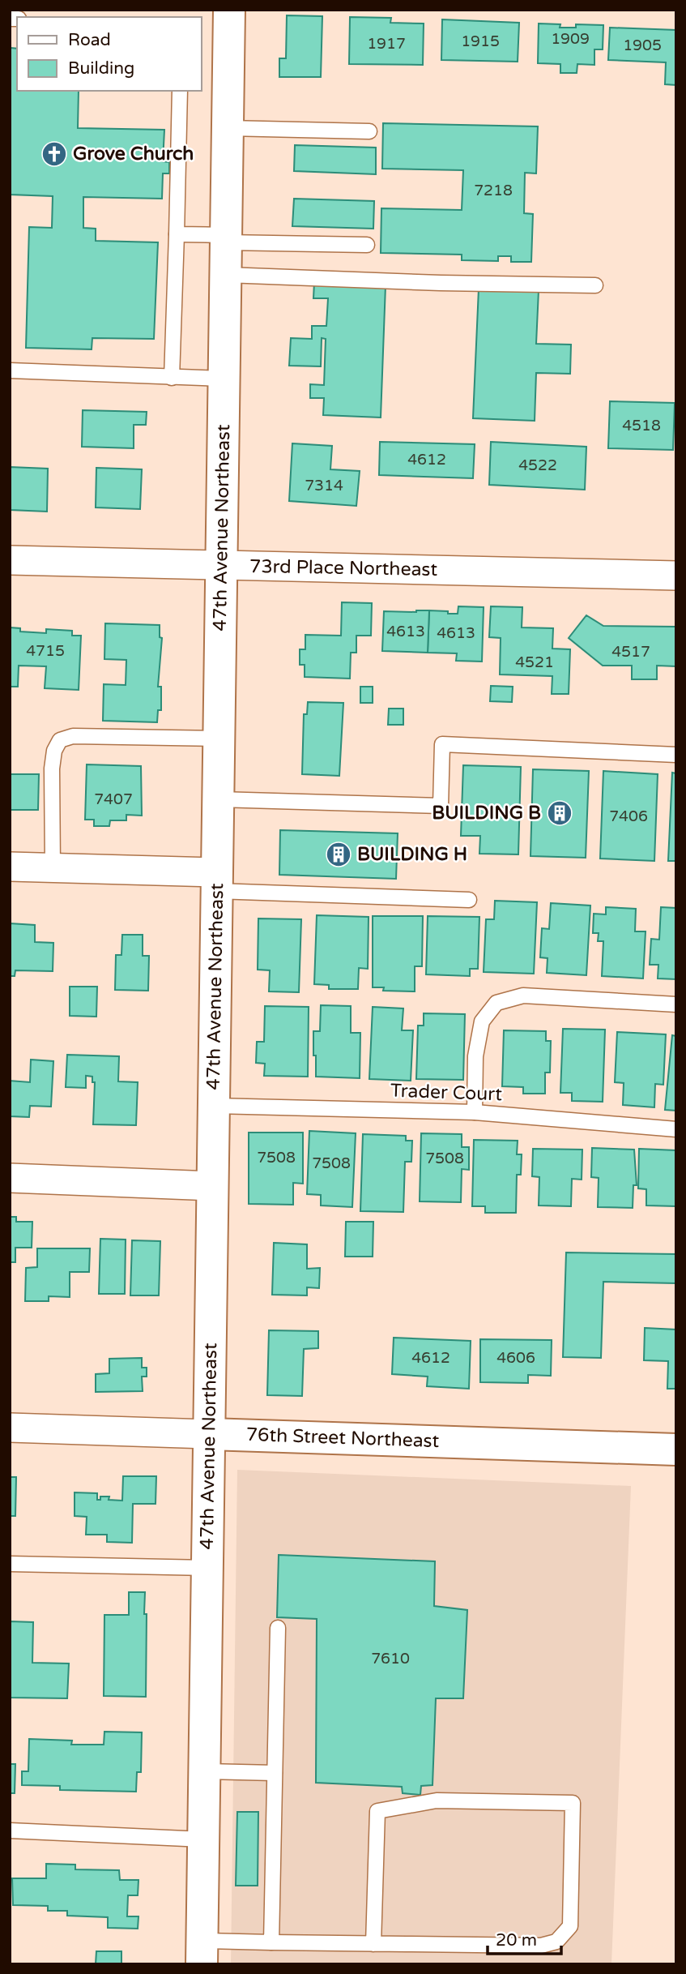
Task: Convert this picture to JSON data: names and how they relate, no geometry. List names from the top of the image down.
{
  "streets": {
    "street": ["47th Avenue Northeast", "73rd Place Northeast", "76th Street Northeast"],
    "lane": ["Trader Court"]
  },
  "crossings": [
    ["47th Avenue Northeast", "73rd Place Northeast"],
    ["47th Avenue Northeast", "Trader Court"],
    ["47th Avenue Northeast", "76th Street Northeast"]
  ],
  "places": {
    "church": ["Grove Church"],
    "building": ["BUILDING B", "BUILDING H"]
  },
  "house_numbers": [
    "1909",
    "1915",
    "1917",
    "1905",
    "7218",
    "4518",
    "4612",
    "4522",
    "7314",
    "4613",
    "4613",
    "4715",
    "4517",
    "4521",
    "7407",
    "7406",
    "7508",
    "7508",
    "7508",
    "4612",
    "4606",
    "7610"
  ],
  "legend": ["Road", "Building"],
  "scale_bar": "20 m"
}
